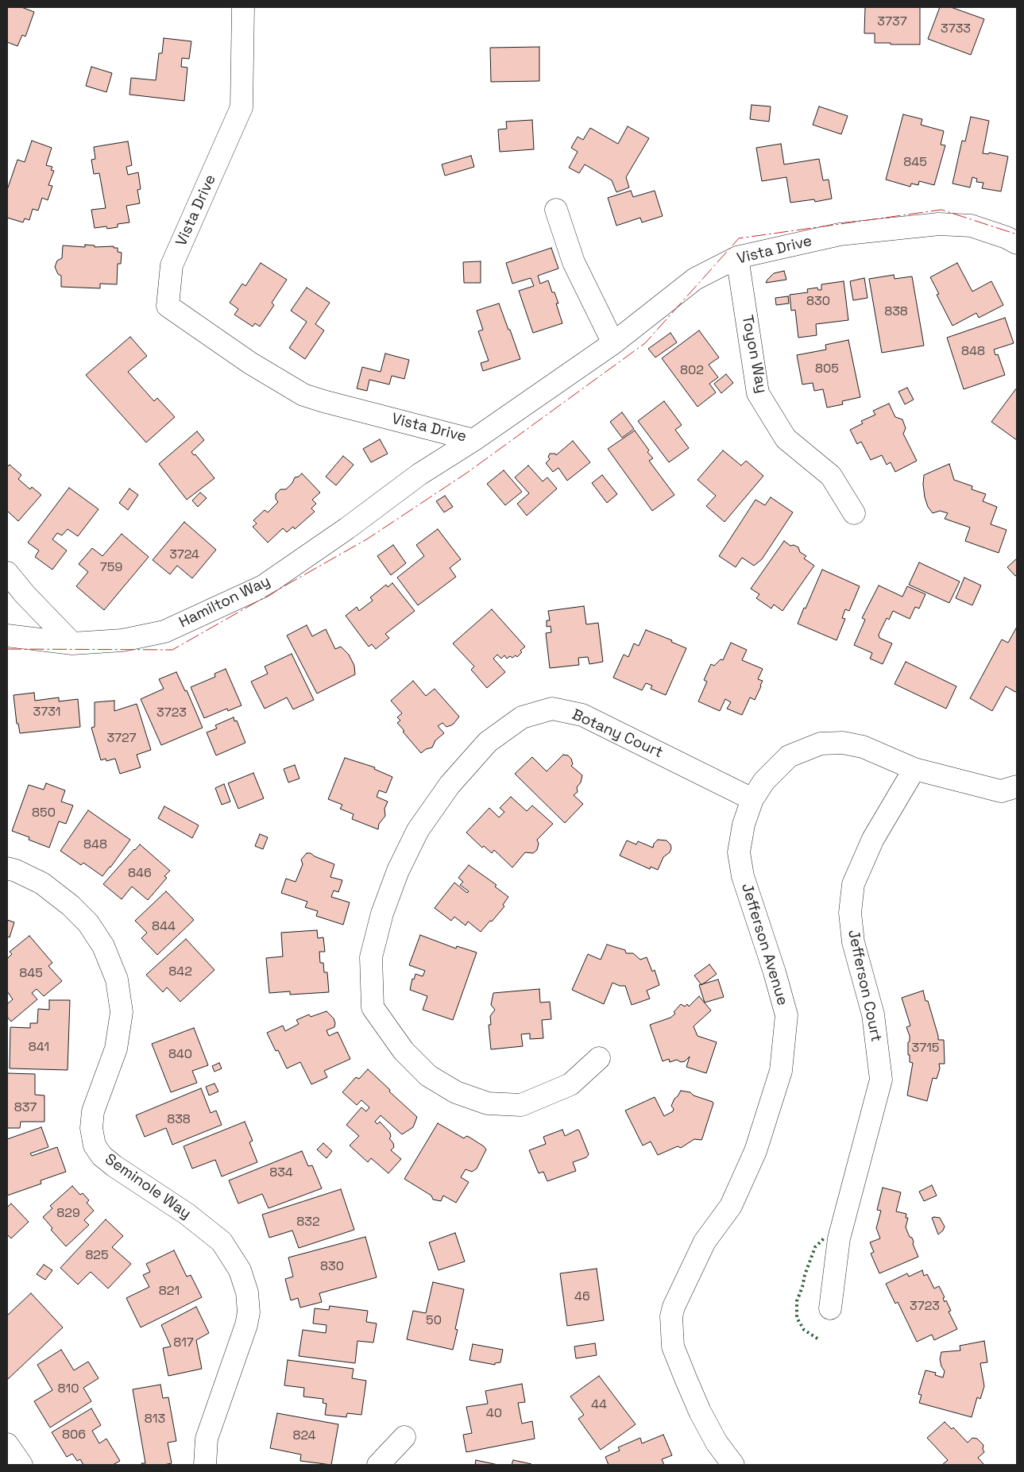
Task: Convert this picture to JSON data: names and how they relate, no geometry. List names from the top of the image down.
{
  "streets": {
    "street": [
      "Vista Drive",
      "Toyon Way",
      "Hamilton Way",
      "Botany Court",
      "Jefferson Avenue",
      "Jefferson Court",
      "Seminole Way"
    ]
  },
  "crossings": [
    ["Vista Drive", "Toyon Way"],
    ["Vista Drive", "Hamilton Way"],
    ["Botany Court", "Jefferson Avenue"],
    ["Jefferson Avenue", "Jefferson Court"]
  ],
  "house_numbers": [
    "3737",
    "3733",
    "845",
    "830",
    "838",
    "848",
    "805",
    "802",
    "3724",
    "759",
    "3731",
    "3723",
    "3727",
    "850",
    "848",
    "846",
    "844",
    "842",
    "845",
    "841",
    "3715",
    "840",
    "837",
    "838",
    "834",
    "829",
    "832",
    "825",
    "830",
    "821",
    "46",
    "3723",
    "50",
    "817",
    "810",
    "44",
    "40",
    "813",
    "806",
    "824"
  ]
}
